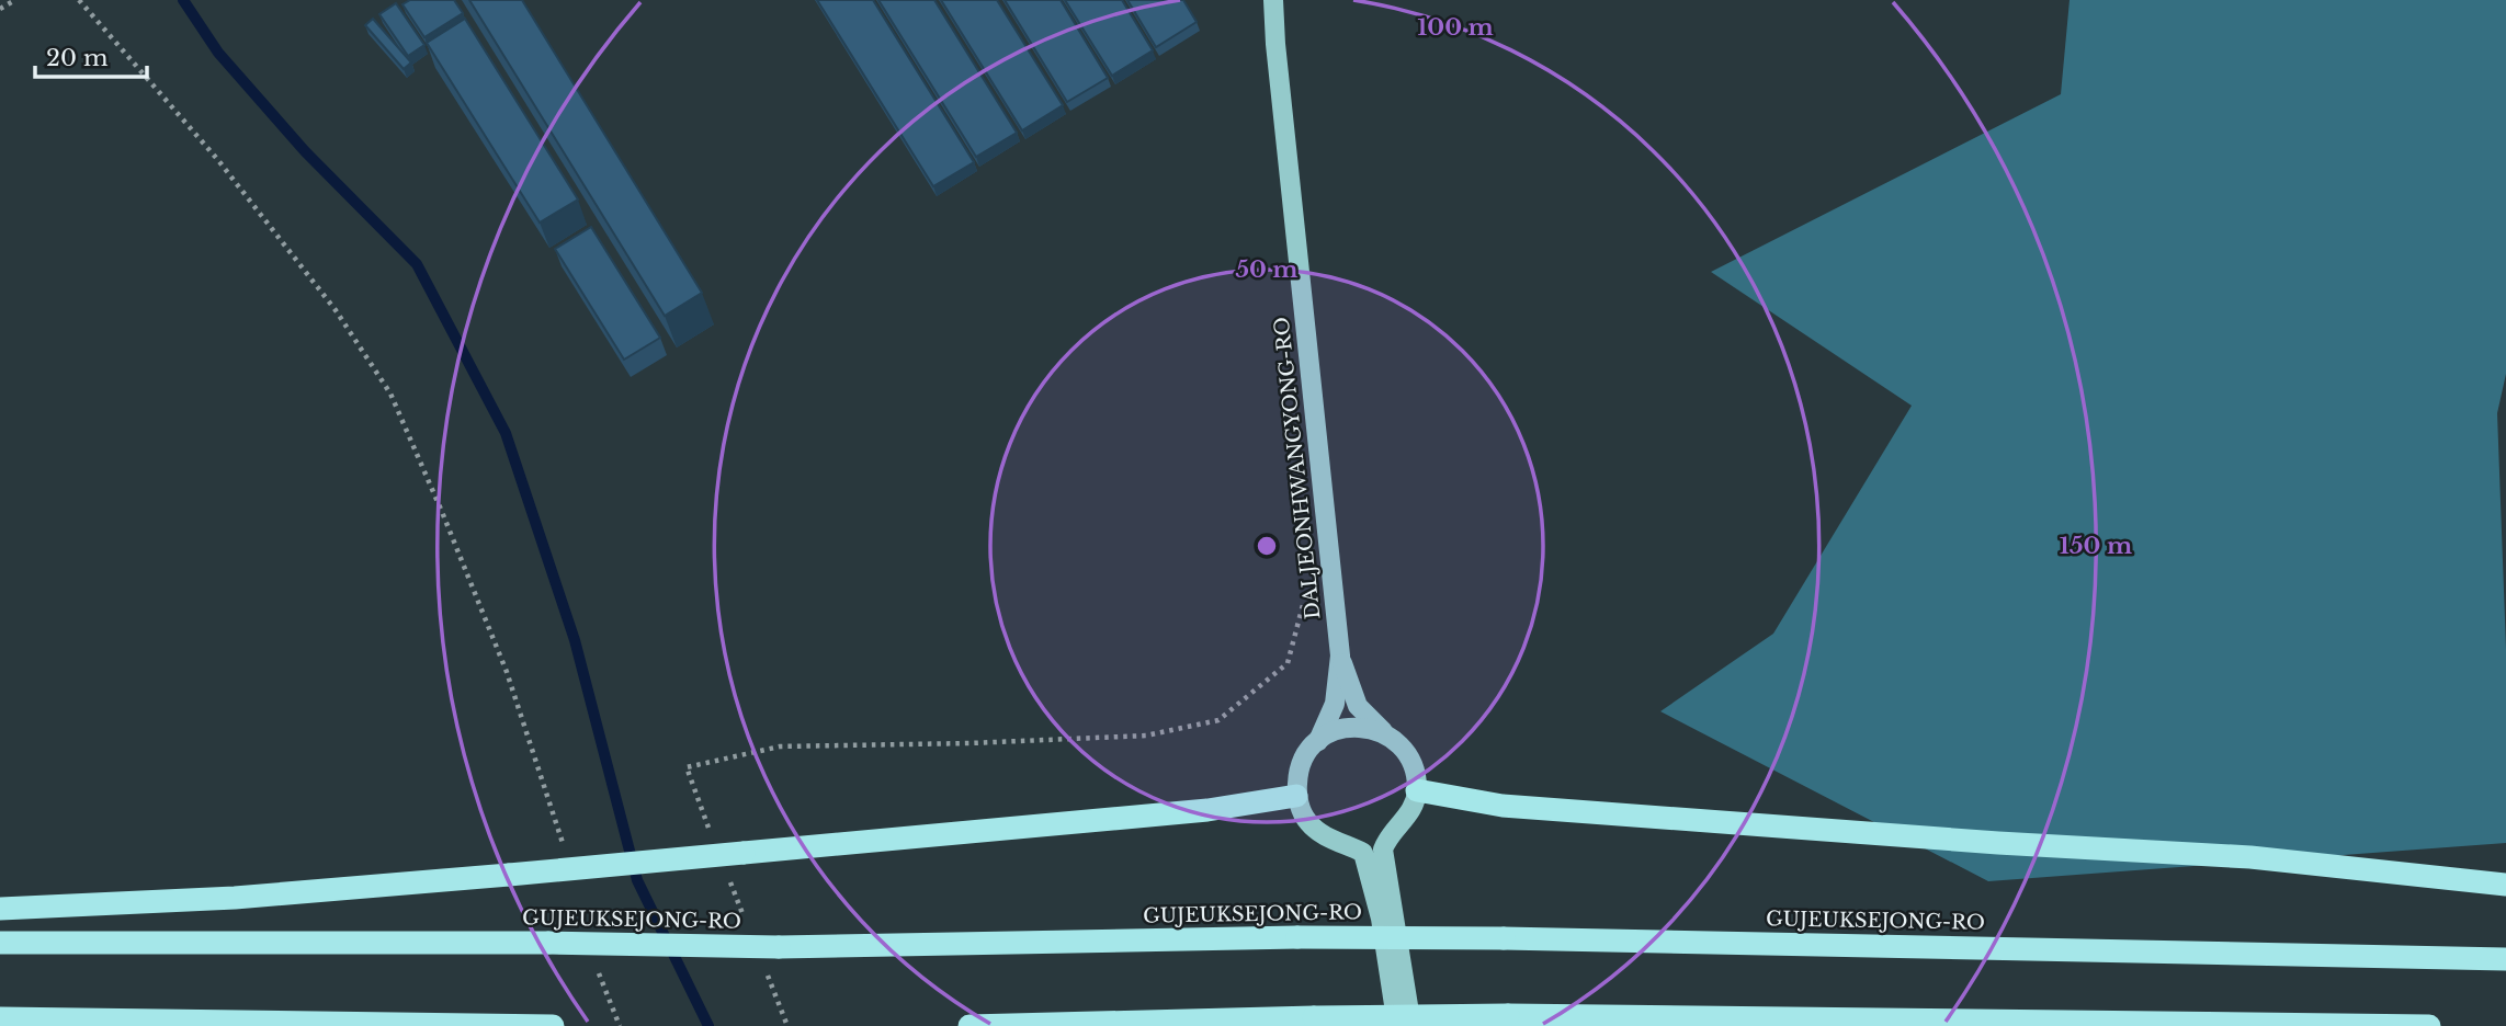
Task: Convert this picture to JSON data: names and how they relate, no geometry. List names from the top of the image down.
{
  "streets": {
    "highway": ["GUJEUKSEJONG-RO"],
    "main road": ["DALJEONHWANGYONG-RO"]
  },
  "scale_bar": "20 m",
  "rings": ["100 m", "50 m", "150 m"]
}
